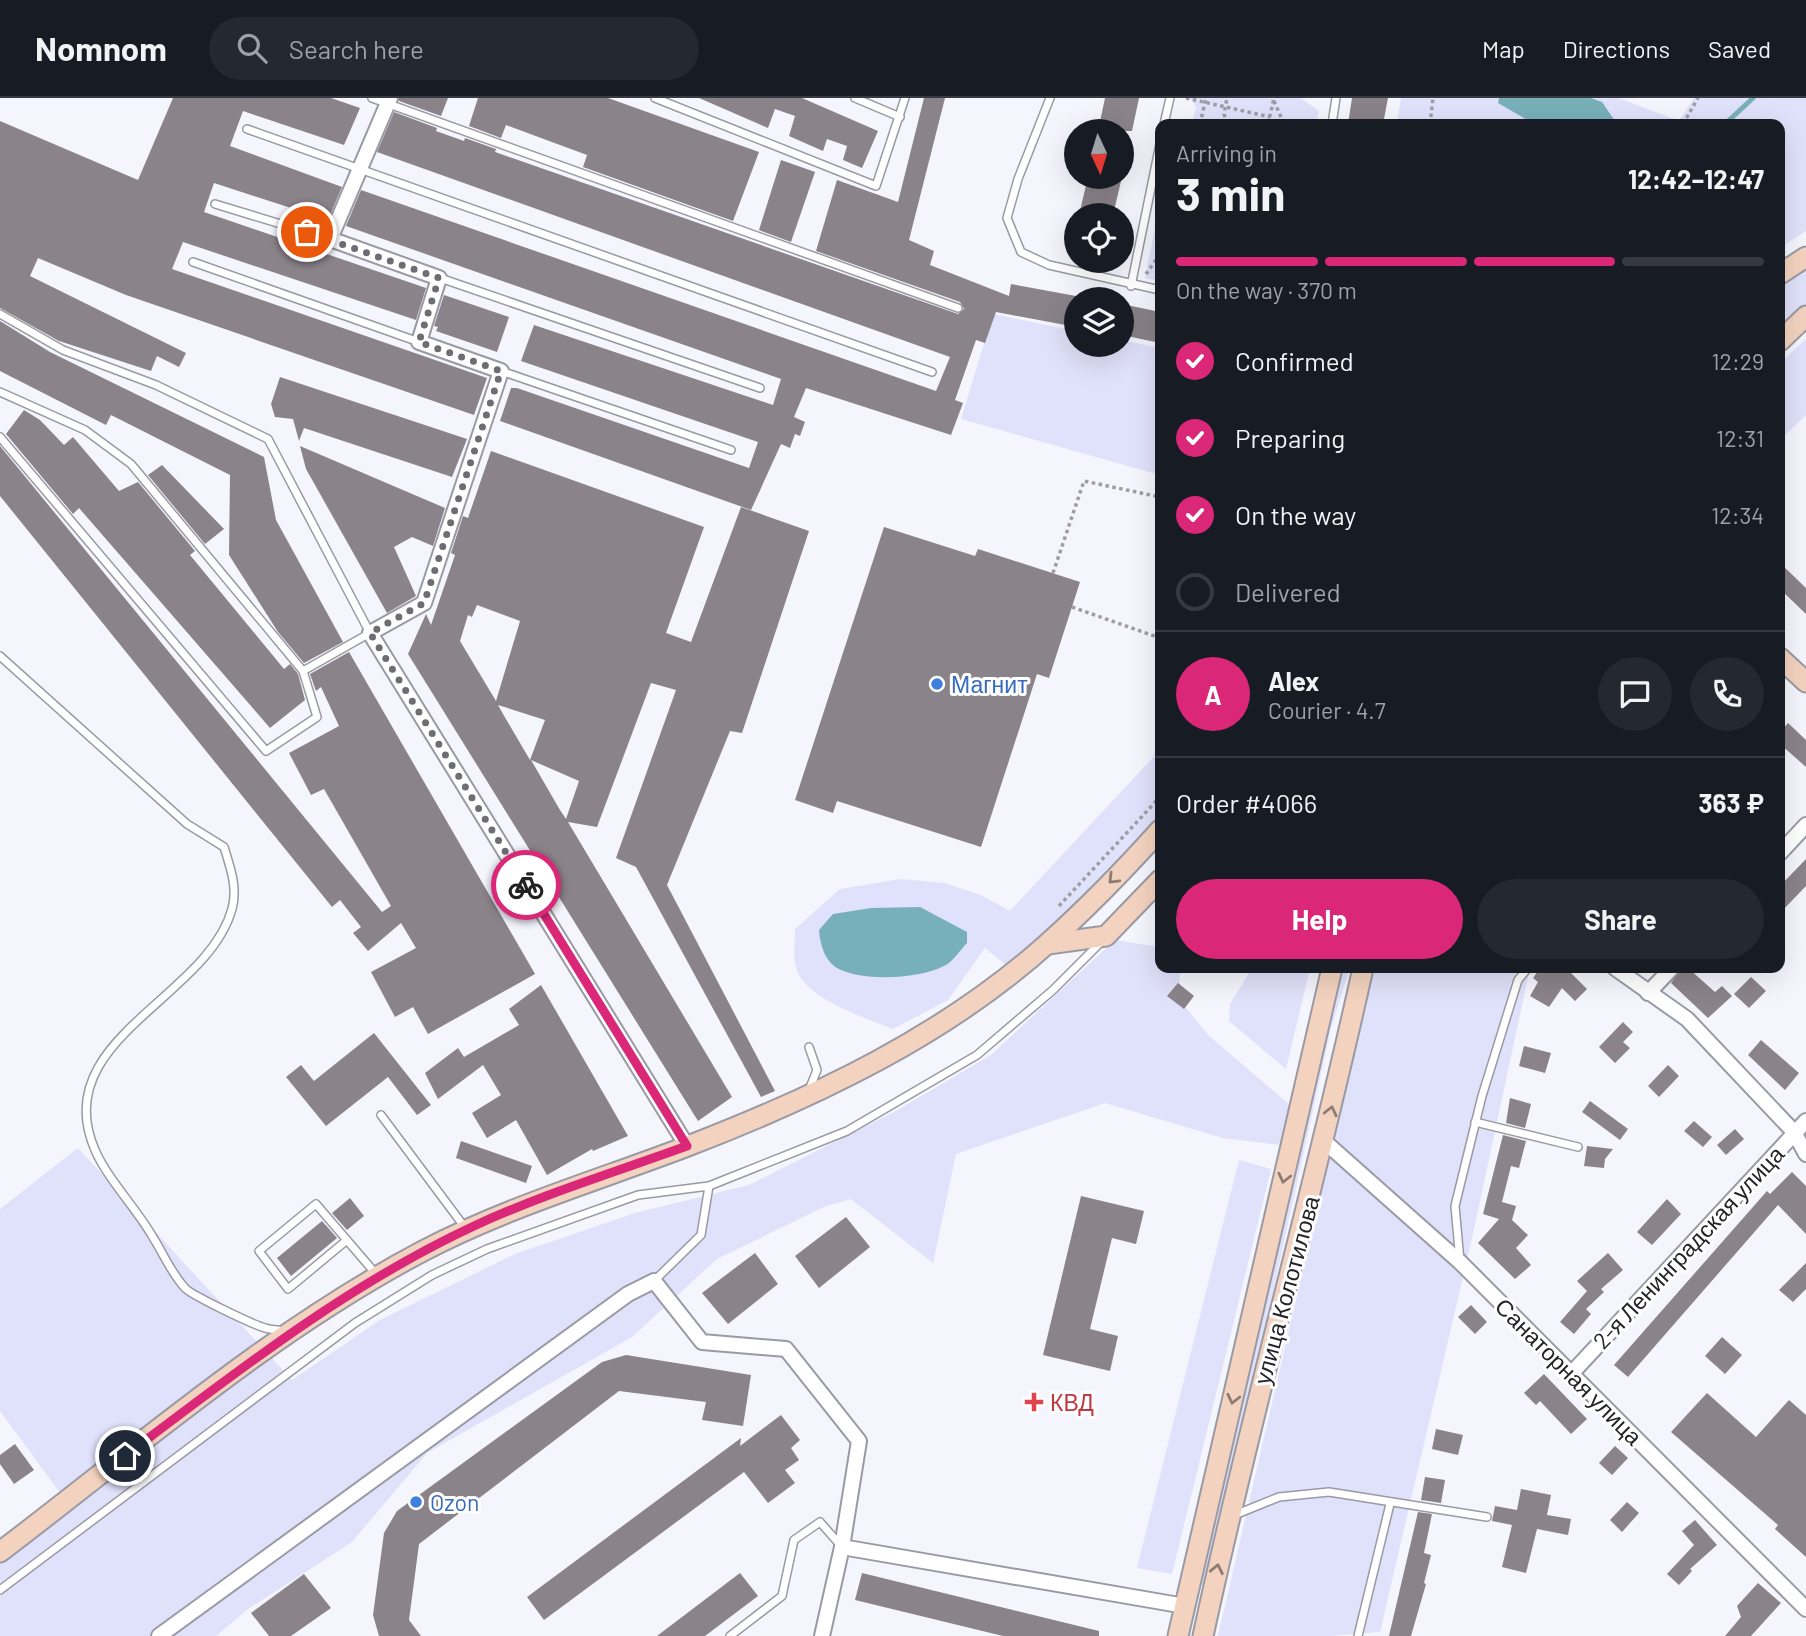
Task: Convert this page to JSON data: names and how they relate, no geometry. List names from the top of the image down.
{
  "streets": {
    "main road": ["улица Колотилова"],
    "street": ["2-я Ленинградская улица", "Санаторная улица"]
  },
  "crossings": [
    ["2-я Ленинградская улица", "Санаторная улица"],
    ["улица Колотилова", "Санаторная улица"]
  ],
  "places": {
    "other": ["Магнит", "Ozon"],
    "health": ["КВД"]
  },
  "north": "bottom",
  "page": {
    "header": "Nomnom",
    "search": "Search here",
    "nav": ["Map", "Directions", "Saved"],
    "heading": ["3 min", "Arriving in", "12:42–12:47"],
    "panel": [
      "Alex",
      "Courier · 4.7",
      "Order #4066",
      "363 ₽"
    ],
    "bar": "On the way · 370 m",
    "list": [
      ["Confirmed", "12:29"],
      ["Preparing", "12:31"],
      ["On the way", "12:34"],
      "Delivered"
    ],
    "round": "A",
    "buttons": ["Help", "Share"]
  }
}
